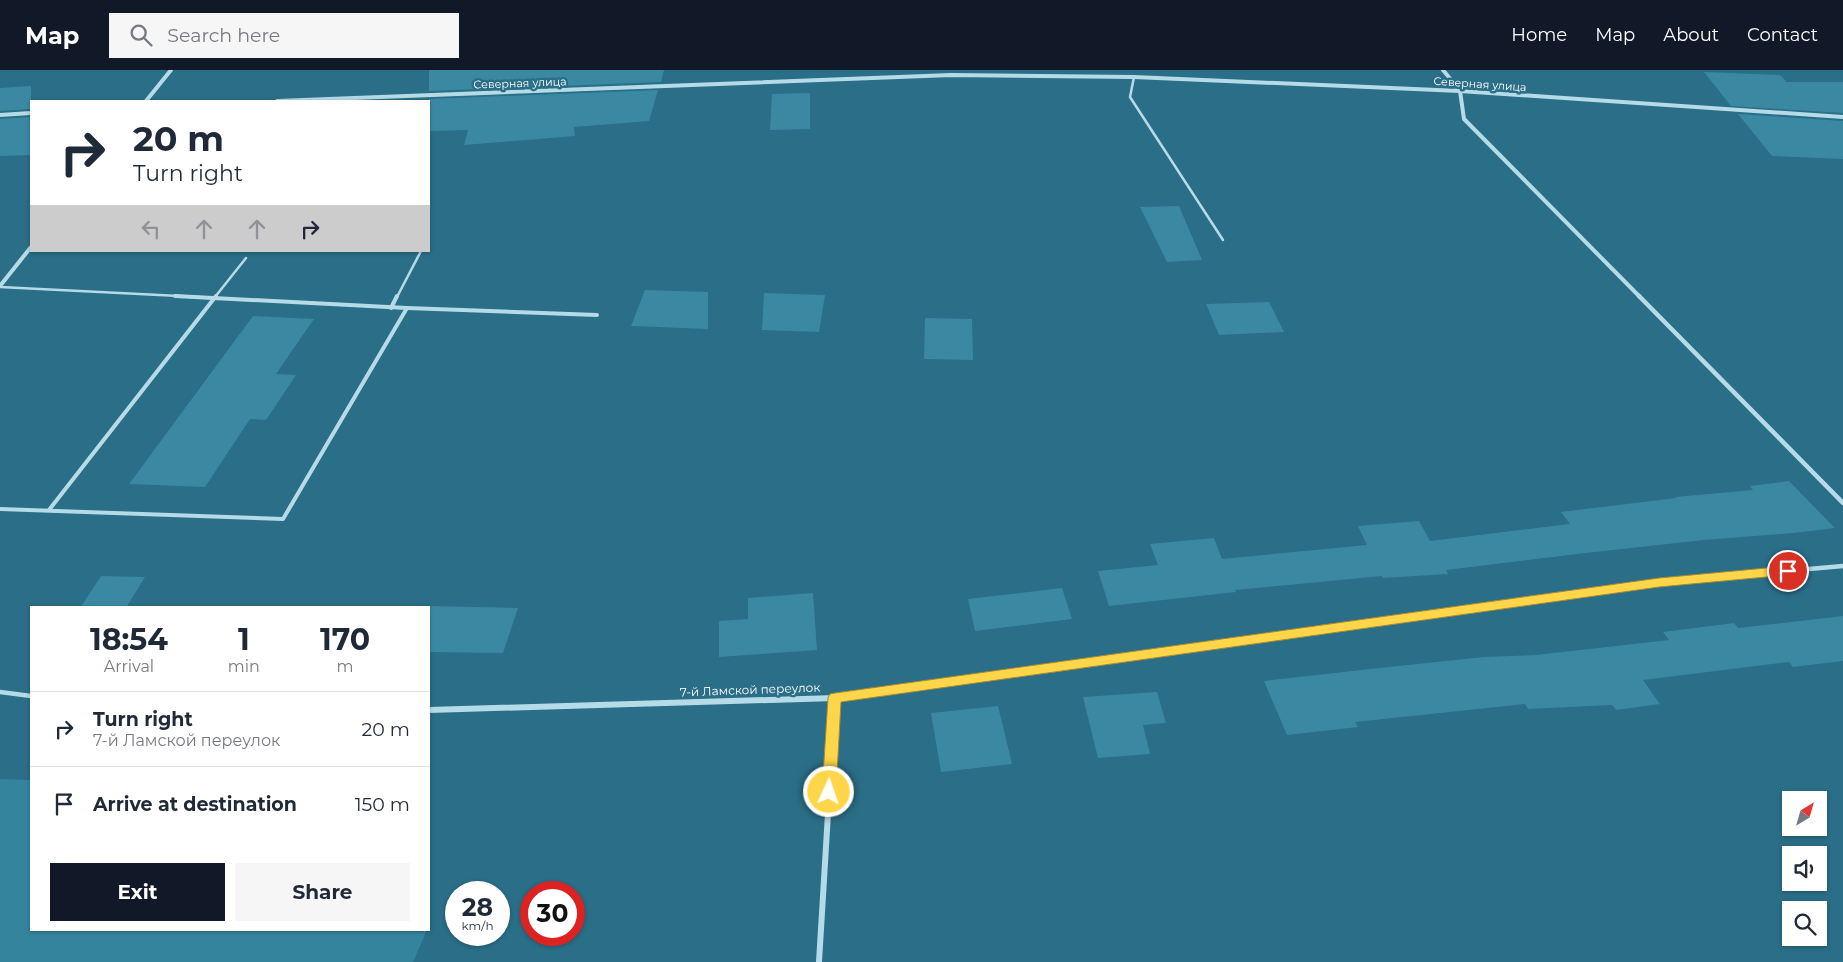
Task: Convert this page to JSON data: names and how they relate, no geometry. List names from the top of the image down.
{
  "streets": {
    "street": ["Северная улица", "7-й Ламской переулок"]
  },
  "north": "top right",
  "page": {
    "header": "Map",
    "search": "Search here",
    "nav": [
      "Home",
      "Map",
      "About",
      "Contact"
    ],
    "turn": ["20 m", "Turn right"],
    "eta": [
      "18:54",
      "Arrival",
      "1",
      "min",
      "170",
      "m"
    ],
    "list": [
      {
        "name": "Turn right",
        "note": "7-й Ламской переулок",
        "value": "20 m"
      },
      {
        "name": "Arrive at destination",
        "value": "150 m"
      }
    ],
    "buttons": ["Exit", "Share"],
    "speed": "28 km/h",
    "limit": "30"
  }
}
